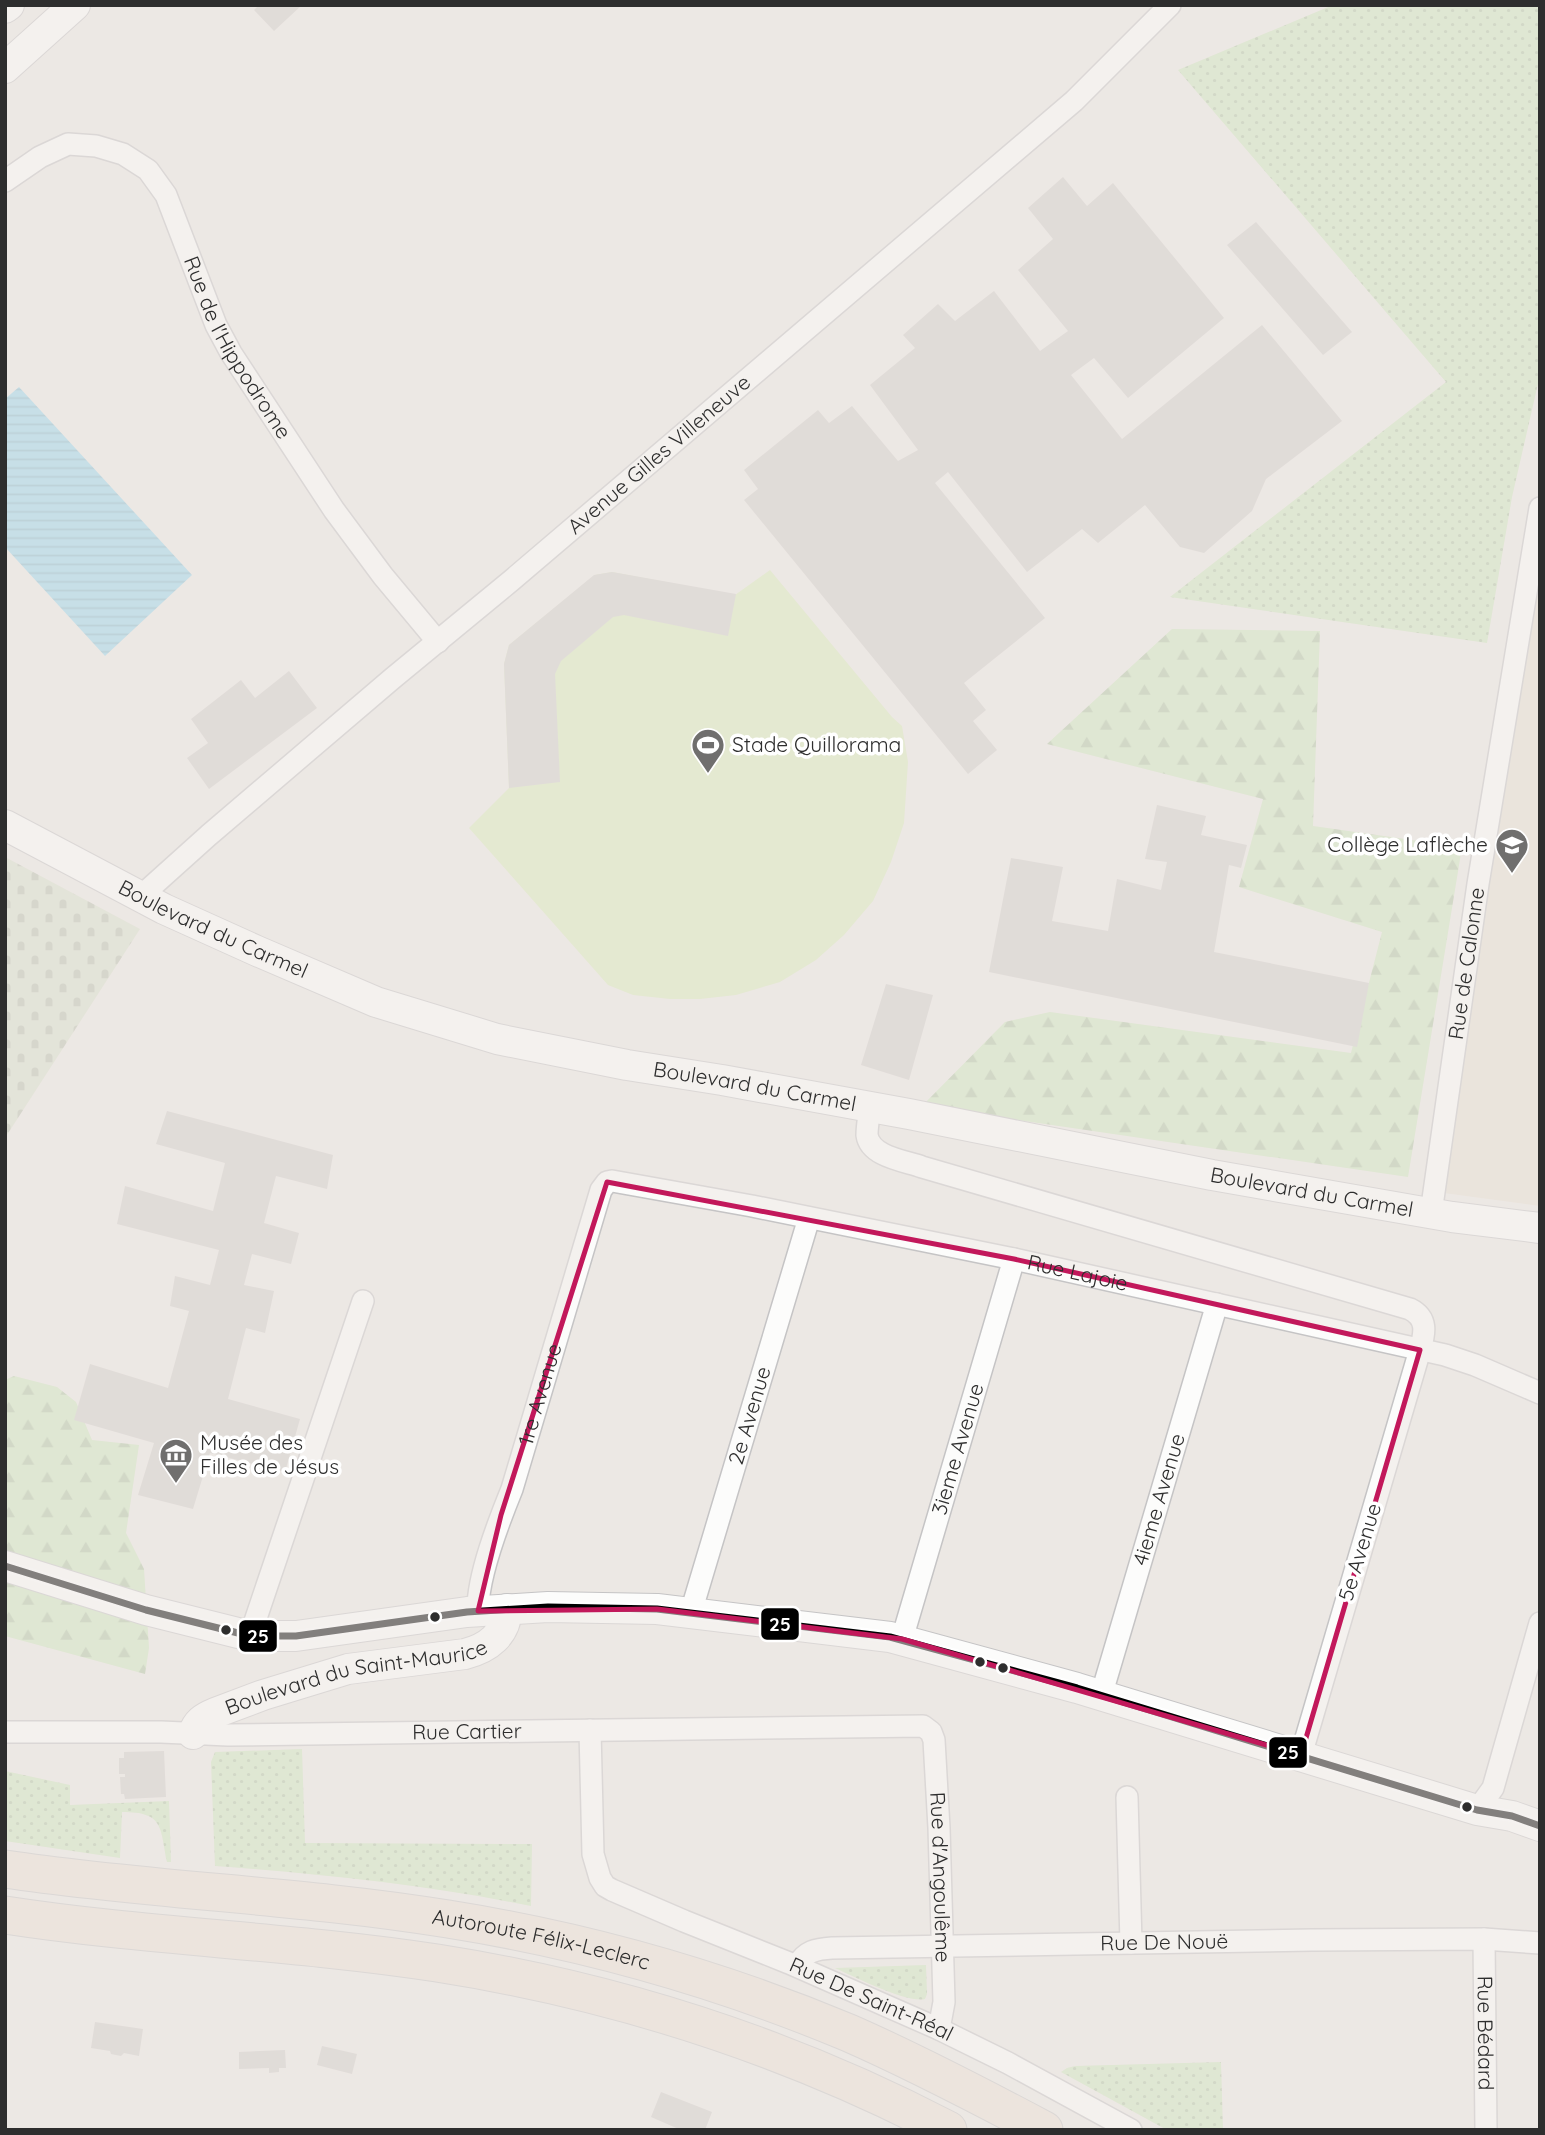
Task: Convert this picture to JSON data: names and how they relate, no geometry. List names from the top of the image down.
{
  "streets": {
    "highway": ["Autoroute Félix-Leclerc"],
    "street": [
      "Rue de l'Hippodrome",
      "Avenue Gilles Villeneuve",
      "Boulevard du Carmel",
      "Rue de Calonne",
      "Rue Lajoie",
      "1re Avenue",
      "2e Avenue",
      "3ieme Avenue",
      "4ieme Avenue",
      "5e Avenue",
      "Boulevard du Saint-Maurice",
      "Rue Cartier",
      "Rue d'Angoulême",
      "Rue De Nouë",
      "Rue De Saint-Réal",
      "Rue Bédard"
    ]
  },
  "crossings": [
    ["Rue de l'Hippodrome", "Avenue Gilles Villeneuve"],
    ["Avenue Gilles Villeneuve", "Boulevard du Carmel"],
    ["Boulevard du Carmel", "Rue de Calonne"],
    ["Boulevard du Carmel", "5e Avenue"],
    ["Rue Lajoie", "1re Avenue"],
    ["Rue Lajoie", "2e Avenue"],
    ["Rue Lajoie", "3ieme Avenue"],
    ["Rue Lajoie", "4ieme Avenue"],
    ["Rue Lajoie", "5e Avenue"],
    ["1re Avenue", "Boulevard du Saint-Maurice"],
    ["Boulevard du Saint-Maurice", "Rue Cartier"],
    ["Rue Cartier", "Rue d'Angoulême"],
    ["Rue Cartier", "Rue De Saint-Réal"],
    ["Rue d'Angoulême", "Rue De Nouë"],
    ["Rue d'Angoulême", "Rue De Saint-Réal"],
    ["Rue De Nouë", "Rue De Saint-Réal"],
    ["Rue De Nouë", "Rue Bédard"]
  ],
  "places": {
    "sports": ["Stade Quillorama"],
    "school or university": ["Collège Laflèche"],
    "museum": ["Musée des Filles de Jésus"]
  },
  "lines": ["transit line 25"]
}
